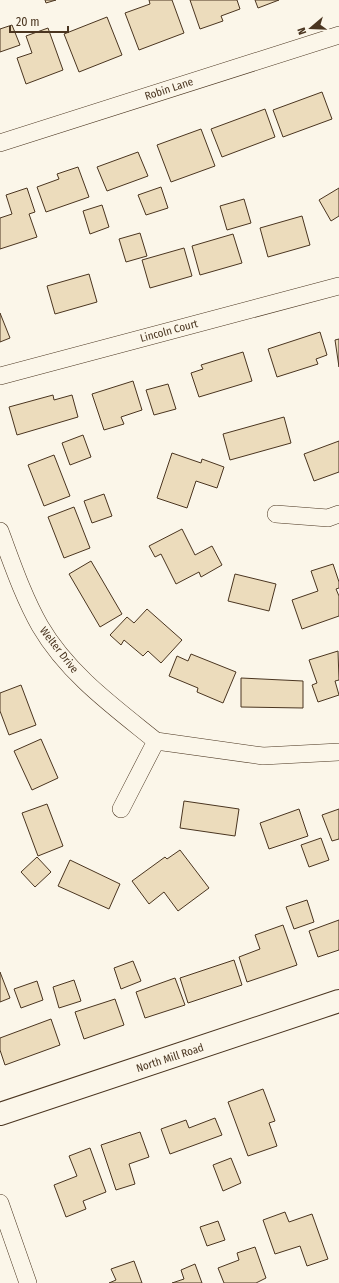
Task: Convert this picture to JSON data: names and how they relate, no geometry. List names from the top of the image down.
{
  "streets": {
    "street": [
      "Robin Lane",
      "Lincoln Court",
      "Welter Drive",
      "North Mill Road"
    ]
  },
  "scale_bar": "20 m",
  "north": "left"
}
